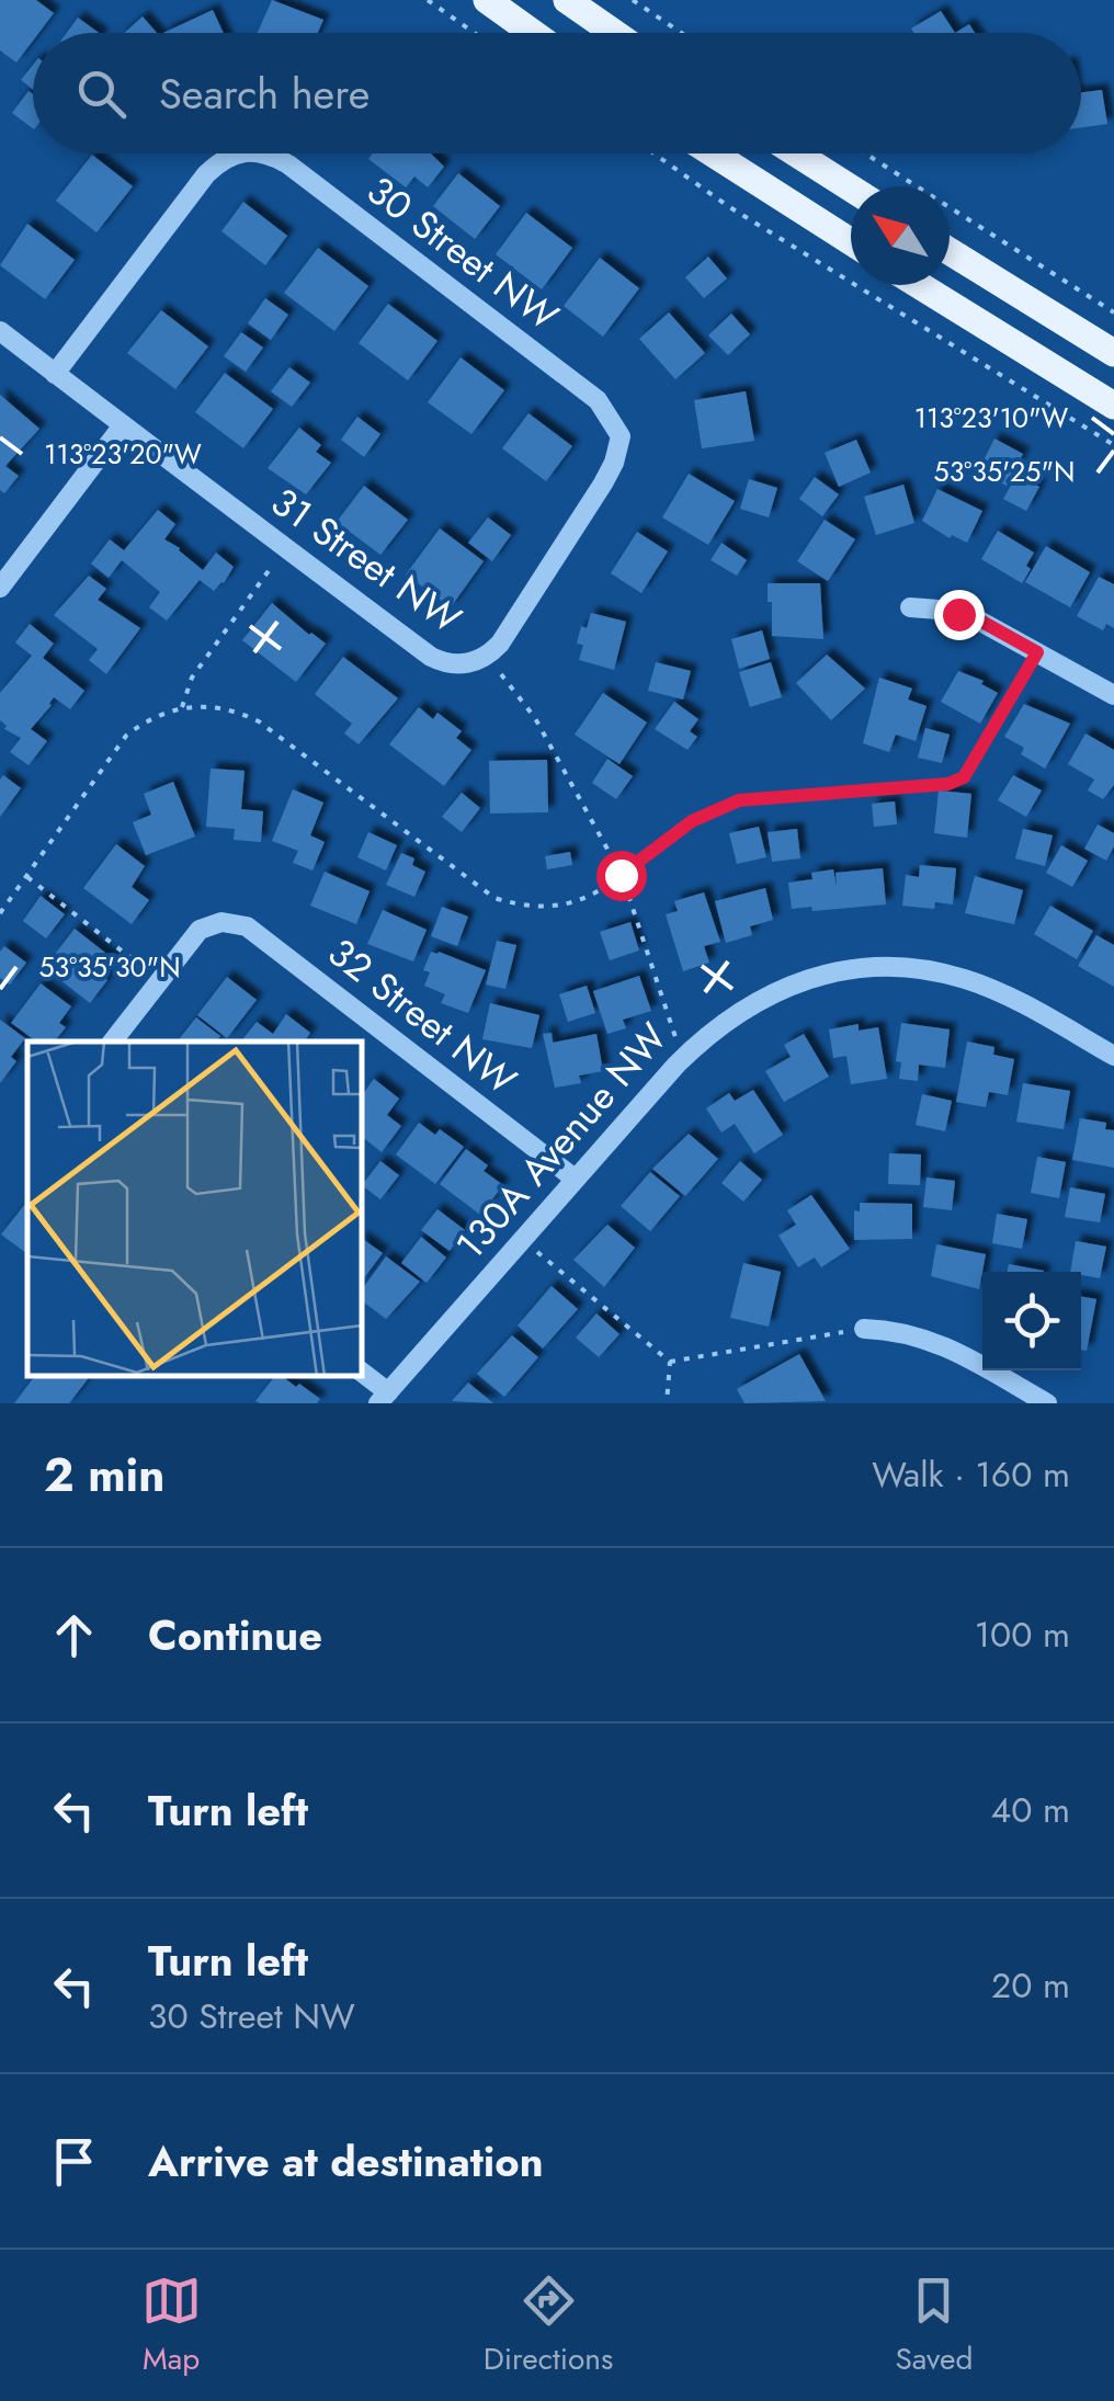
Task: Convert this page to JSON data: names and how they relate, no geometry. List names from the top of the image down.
{
  "streets": {
    "street": [
      "30 Street NW",
      "31 Street NW",
      "32 Street NW",
      "130A Avenue NW"
    ]
  },
  "crossings": [
    ["30 Street NW", "31 Street NW"],
    ["32 Street NW", "130A Avenue NW"]
  ],
  "north": "top left",
  "page": {
    "search": "Search here",
    "heading": ["2 min", "Walk · 160 m"],
    "list": [
      ["Continue", "100 m"],
      ["Turn left", "40 m"],
      ["Turn left", "30 Street NW", "20 m"],
      "Arrive at destination"
    ],
    "nav": ["Map", "Directions", "Saved"]
  },
  "coordinates": [
    "113°23'10\"W",
    "113°23'20\"W",
    "53°35'25\"N",
    "53°35'30\"N"
  ]
}
